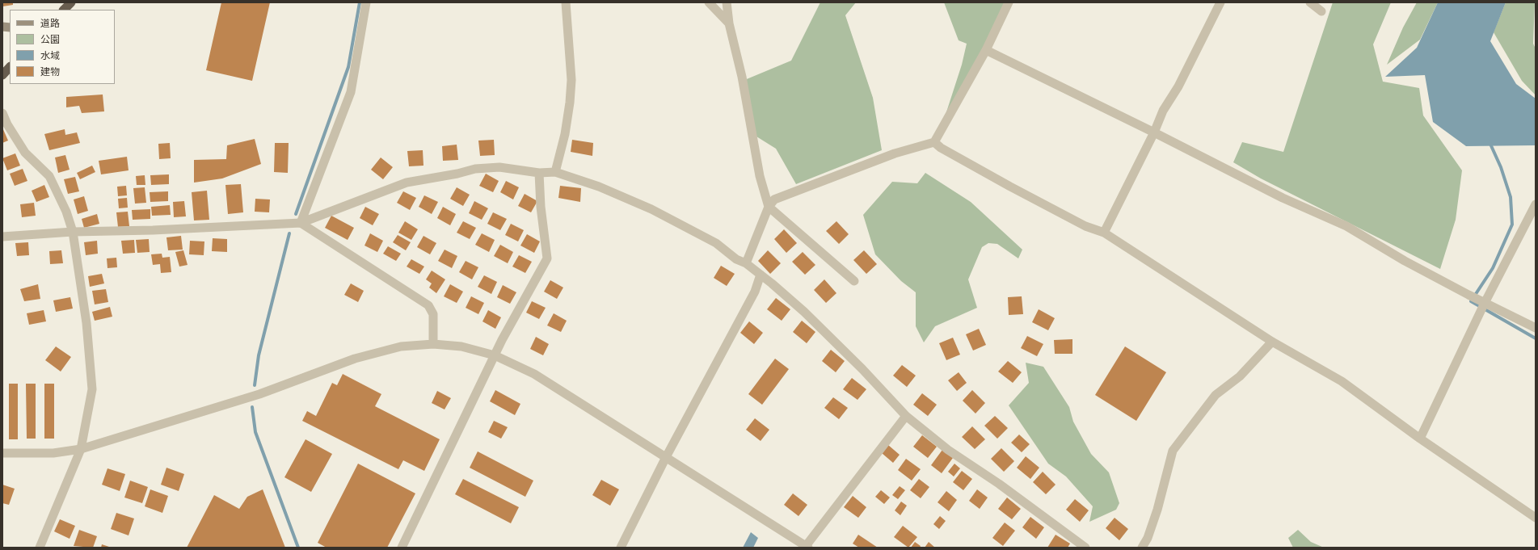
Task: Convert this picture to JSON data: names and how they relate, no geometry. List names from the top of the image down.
{
  "legend": [
    "道路",
    "公園",
    "水域",
    "建物"
  ]
}
